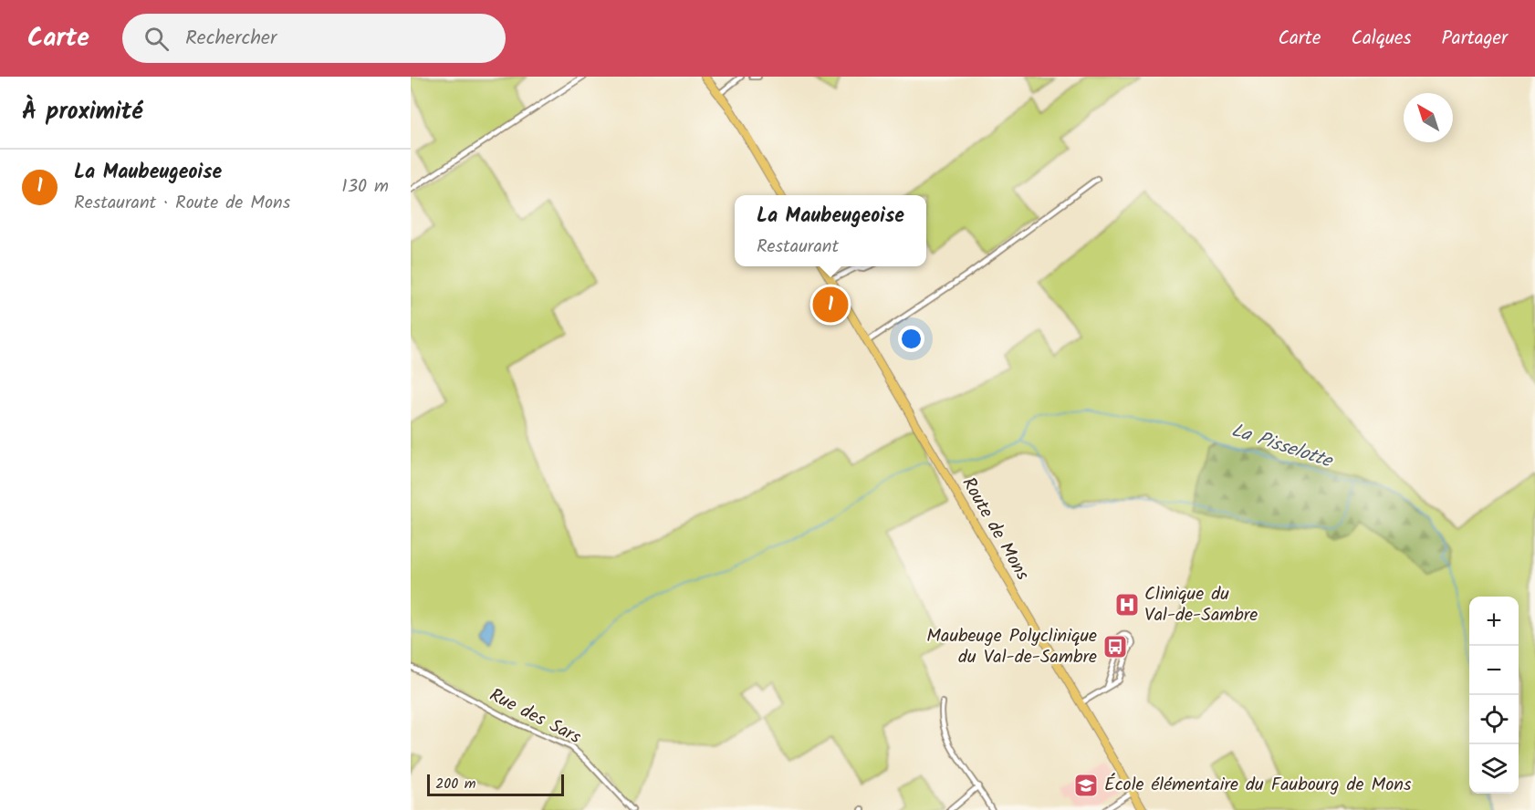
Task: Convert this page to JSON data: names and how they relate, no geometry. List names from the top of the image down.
{
  "streets": {
    "main road": ["Route de Mons"],
    "street": ["Rue des Sars"]
  },
  "water": ["La Pisselotte"],
  "places": {
    "hospital": ["Clinique du Val-de-Sambre"],
    "bus stop": ["Maubeuge Polyclinique du Val-de-Sambre"],
    "school or university": ["École élémentaire du Faubourg de Mons"]
  },
  "scale_bar": "200 m",
  "north": "top left",
  "page": {
    "header": "Carte",
    "search": "Rechercher",
    "nav": ["Carte", "Calques", "Partager"],
    "heading": "À proximité",
    "list": [
      {
        "mark": "1",
        "name": "La Maubeugeoise",
        "note": "Restaurant · Route de Mons",
        "value": "130 m"
      }
    ],
    "popup": ["La Maubeugeoise", "Restaurant"],
    "pins": "1",
    "map_buttons": ["+", "−"],
    "scale": "200 m"
  }
}
